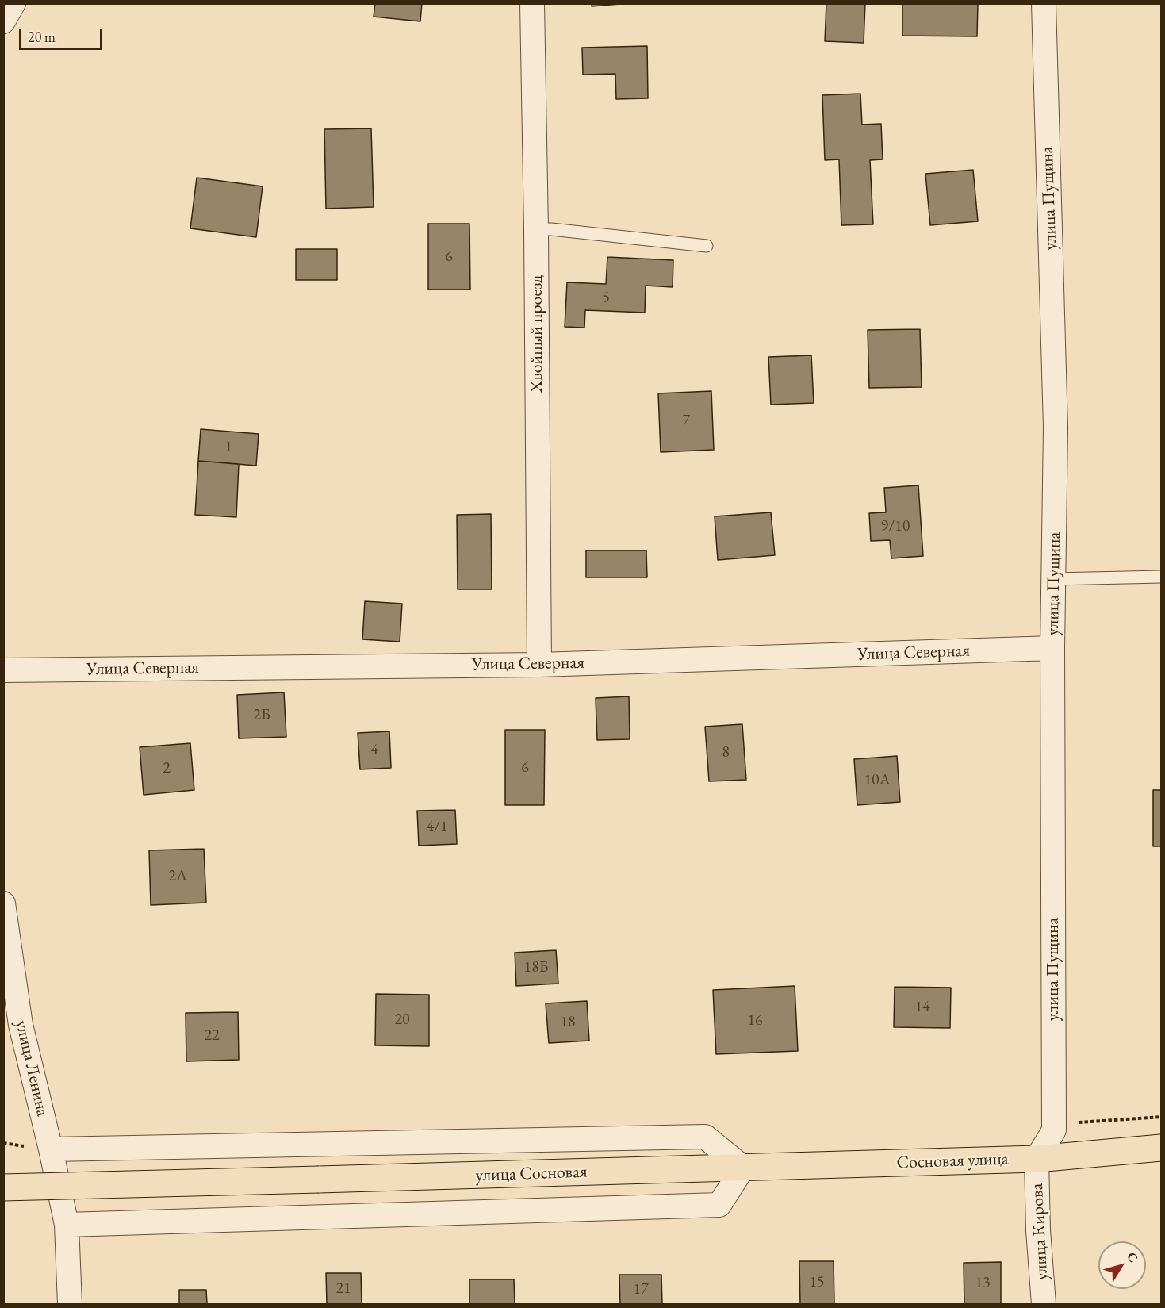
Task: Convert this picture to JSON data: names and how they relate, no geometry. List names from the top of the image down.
{
  "streets": {
    "main road": ["Сосновая улица", "улица Сосновая"],
    "street": [
      "улица Пущина",
      "Хвойный проезд",
      "Улица Северная",
      "улица Ленина",
      "улица Кирова"
    ]
  },
  "crossings": [
    ["улица Пущина", "Улица Северная"],
    ["Хвойный проезд", "Улица Северная"],
    ["Сосновая улица", "улица Сосновая"],
    ["Сосновая улица", "улица Кирова"]
  ],
  "house_numbers": [
    "6",
    "5",
    "7",
    "1",
    "9/10",
    "2Б",
    "4",
    "8",
    "6",
    "2",
    "10А",
    "4/1",
    "2А",
    "18Б",
    "14",
    "20",
    "16",
    "18",
    "22",
    "15",
    "13",
    "21",
    "17"
  ],
  "scale_bar": "20 m",
  "north": "top right"
}
